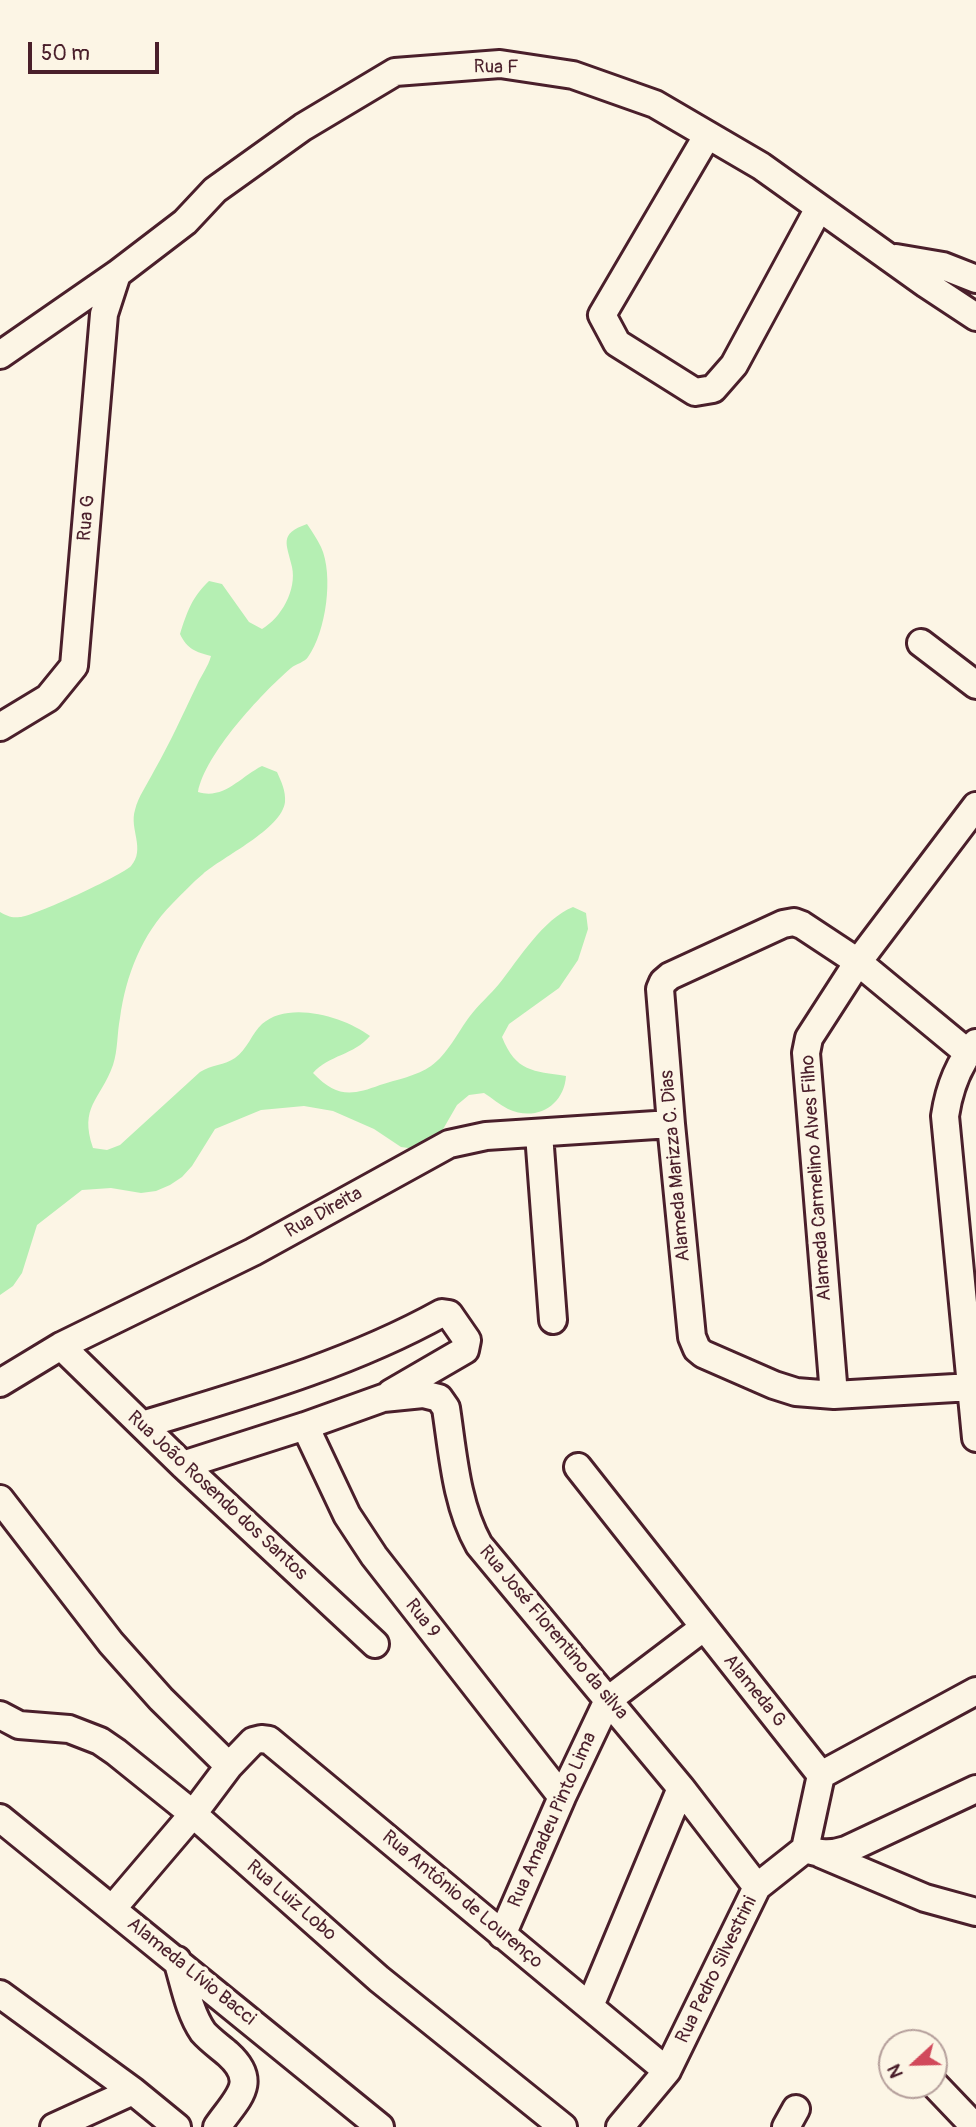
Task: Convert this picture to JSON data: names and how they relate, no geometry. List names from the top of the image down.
{
  "streets": {
    "street": [
      "Rua F",
      "Rua G",
      "Alameda Marizza C. Dias",
      "Alameda Carmelino Alves Filho",
      "Rua Direita",
      "Rua João Rosendo dos Santos",
      "Rua 9",
      "Rua José Florentino da silva",
      "Alameda G",
      "Rua Amadeu Pinto Lima",
      "Rua Antônio de Lourenço",
      "Rua Luiz Lobo",
      "Rua Pedro Silvestrini",
      "Alameda Lívio Bacci"
    ]
  },
  "crossings": [
    ["Rua F", "Rua G"],
    ["Alameda Marizza C. Dias", "Alameda Carmelino Alves Filho"],
    ["Alameda Marizza C. Dias", "Rua Direita"],
    ["Rua Direita", "Rua João Rosendo dos Santos"],
    ["Rua João Rosendo dos Santos", "Rua José Florentino da silva"],
    ["Rua 9", "Rua José Florentino da silva"],
    ["Rua 9", "Rua Amadeu Pinto Lima"],
    ["Rua José Florentino da silva", "Rua Amadeu Pinto Lima"],
    ["Rua José Florentino da silva", "Rua Pedro Silvestrini"],
    ["Alameda G", "Rua Amadeu Pinto Lima"],
    ["Rua Amadeu Pinto Lima", "Rua Antônio de Lourenço"],
    ["Rua Antônio de Lourenço", "Rua Pedro Silvestrini"]
  ],
  "scale_bar": "50 m",
  "north": "left"
}
